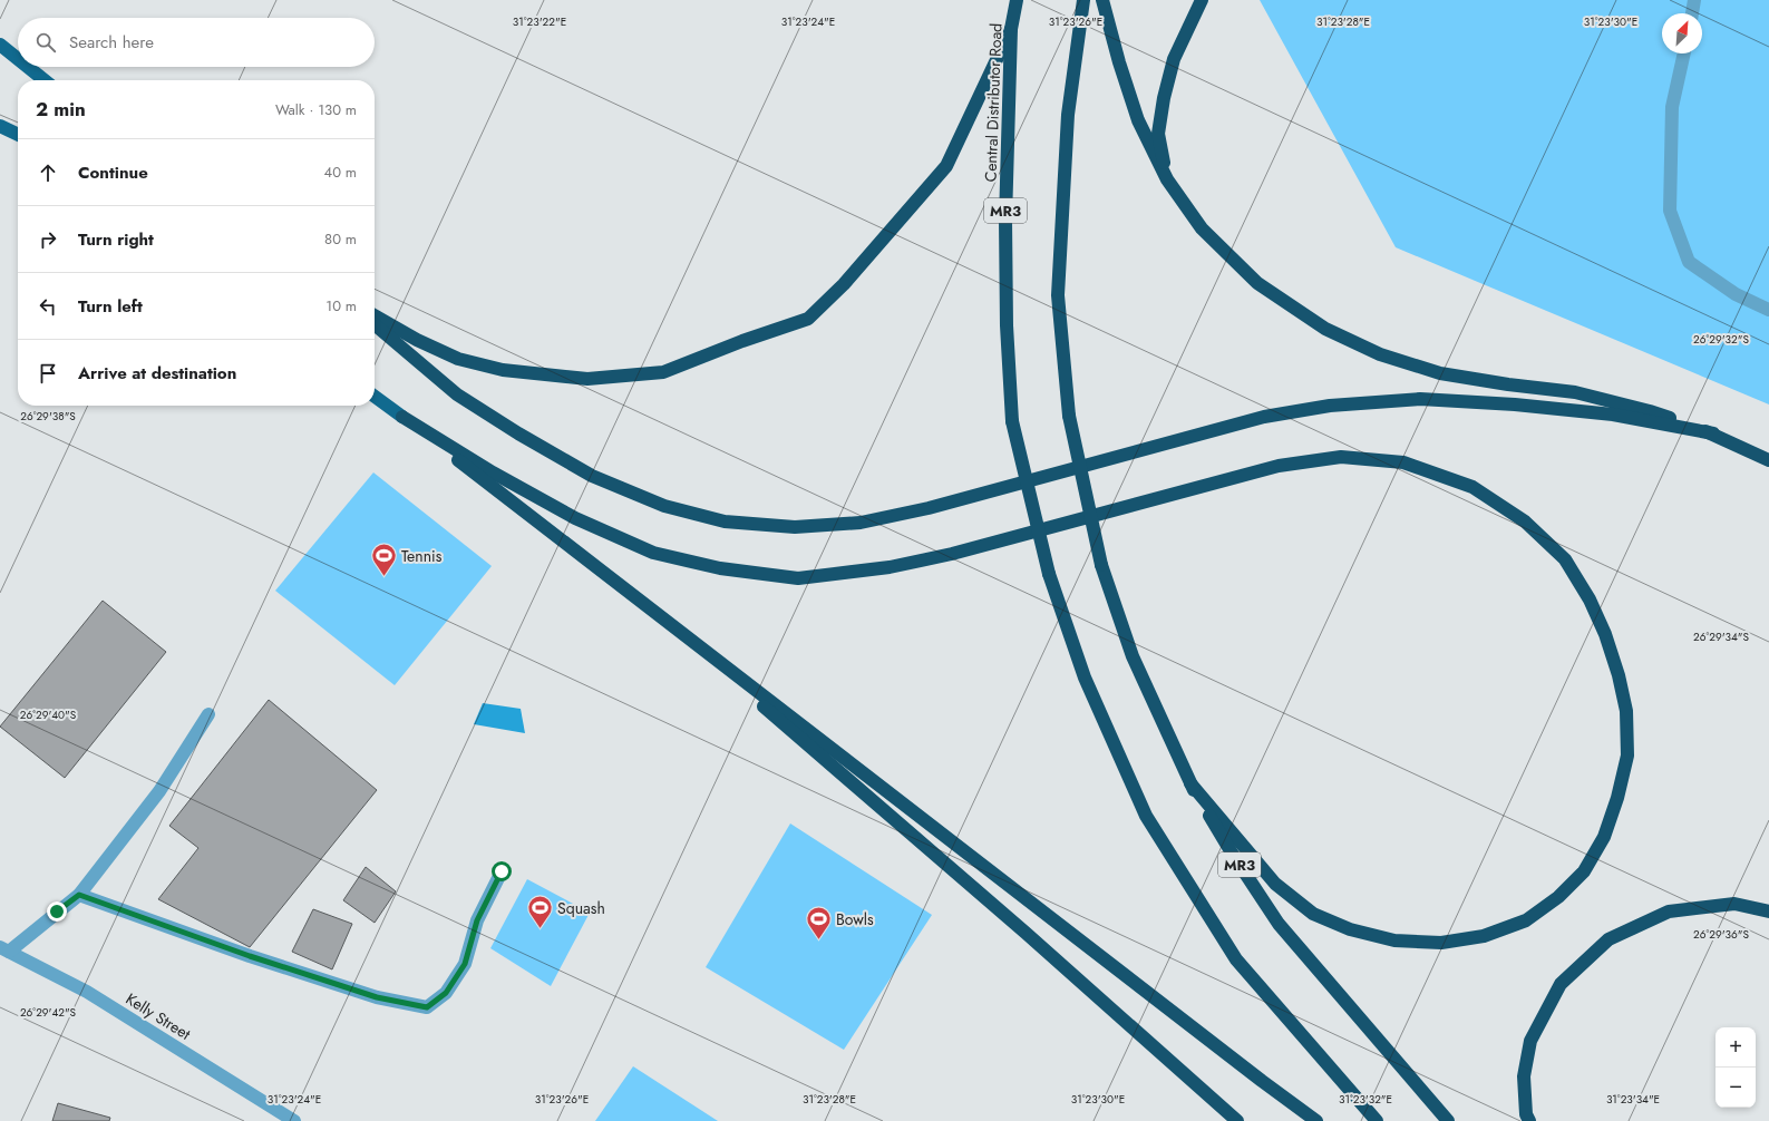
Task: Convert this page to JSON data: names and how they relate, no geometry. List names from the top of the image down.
{
  "streets": {
    "highway": ["Central Distributor Road", "MR3"],
    "street": ["Kelly Street"]
  },
  "places": {
    "sports": ["Tennis", "Squash", "Bowls"]
  },
  "north": "top right",
  "page": {
    "search": "Search here",
    "heading": ["2 min", "Walk · 130 m"],
    "list": [
      ["Continue", "40 m"],
      ["Turn right", "80 m"],
      ["Turn left", "10 m"],
      "Arrive at destination"
    ],
    "map_buttons": ["+", "−"]
  },
  "coordinates": [
    "31°23'22\"E",
    "31°23'24\"E",
    "31°23'26\"E",
    "31°23'28\"E",
    "31°23'30\"E",
    "26°29'32\"S",
    "26°29'38\"S",
    "26°29'34\"S",
    "26°29'40\"S",
    "26°29'36\"S",
    "26°29'42\"S",
    "31°23'32\"E",
    "31°23'34\"E"
  ]
}
